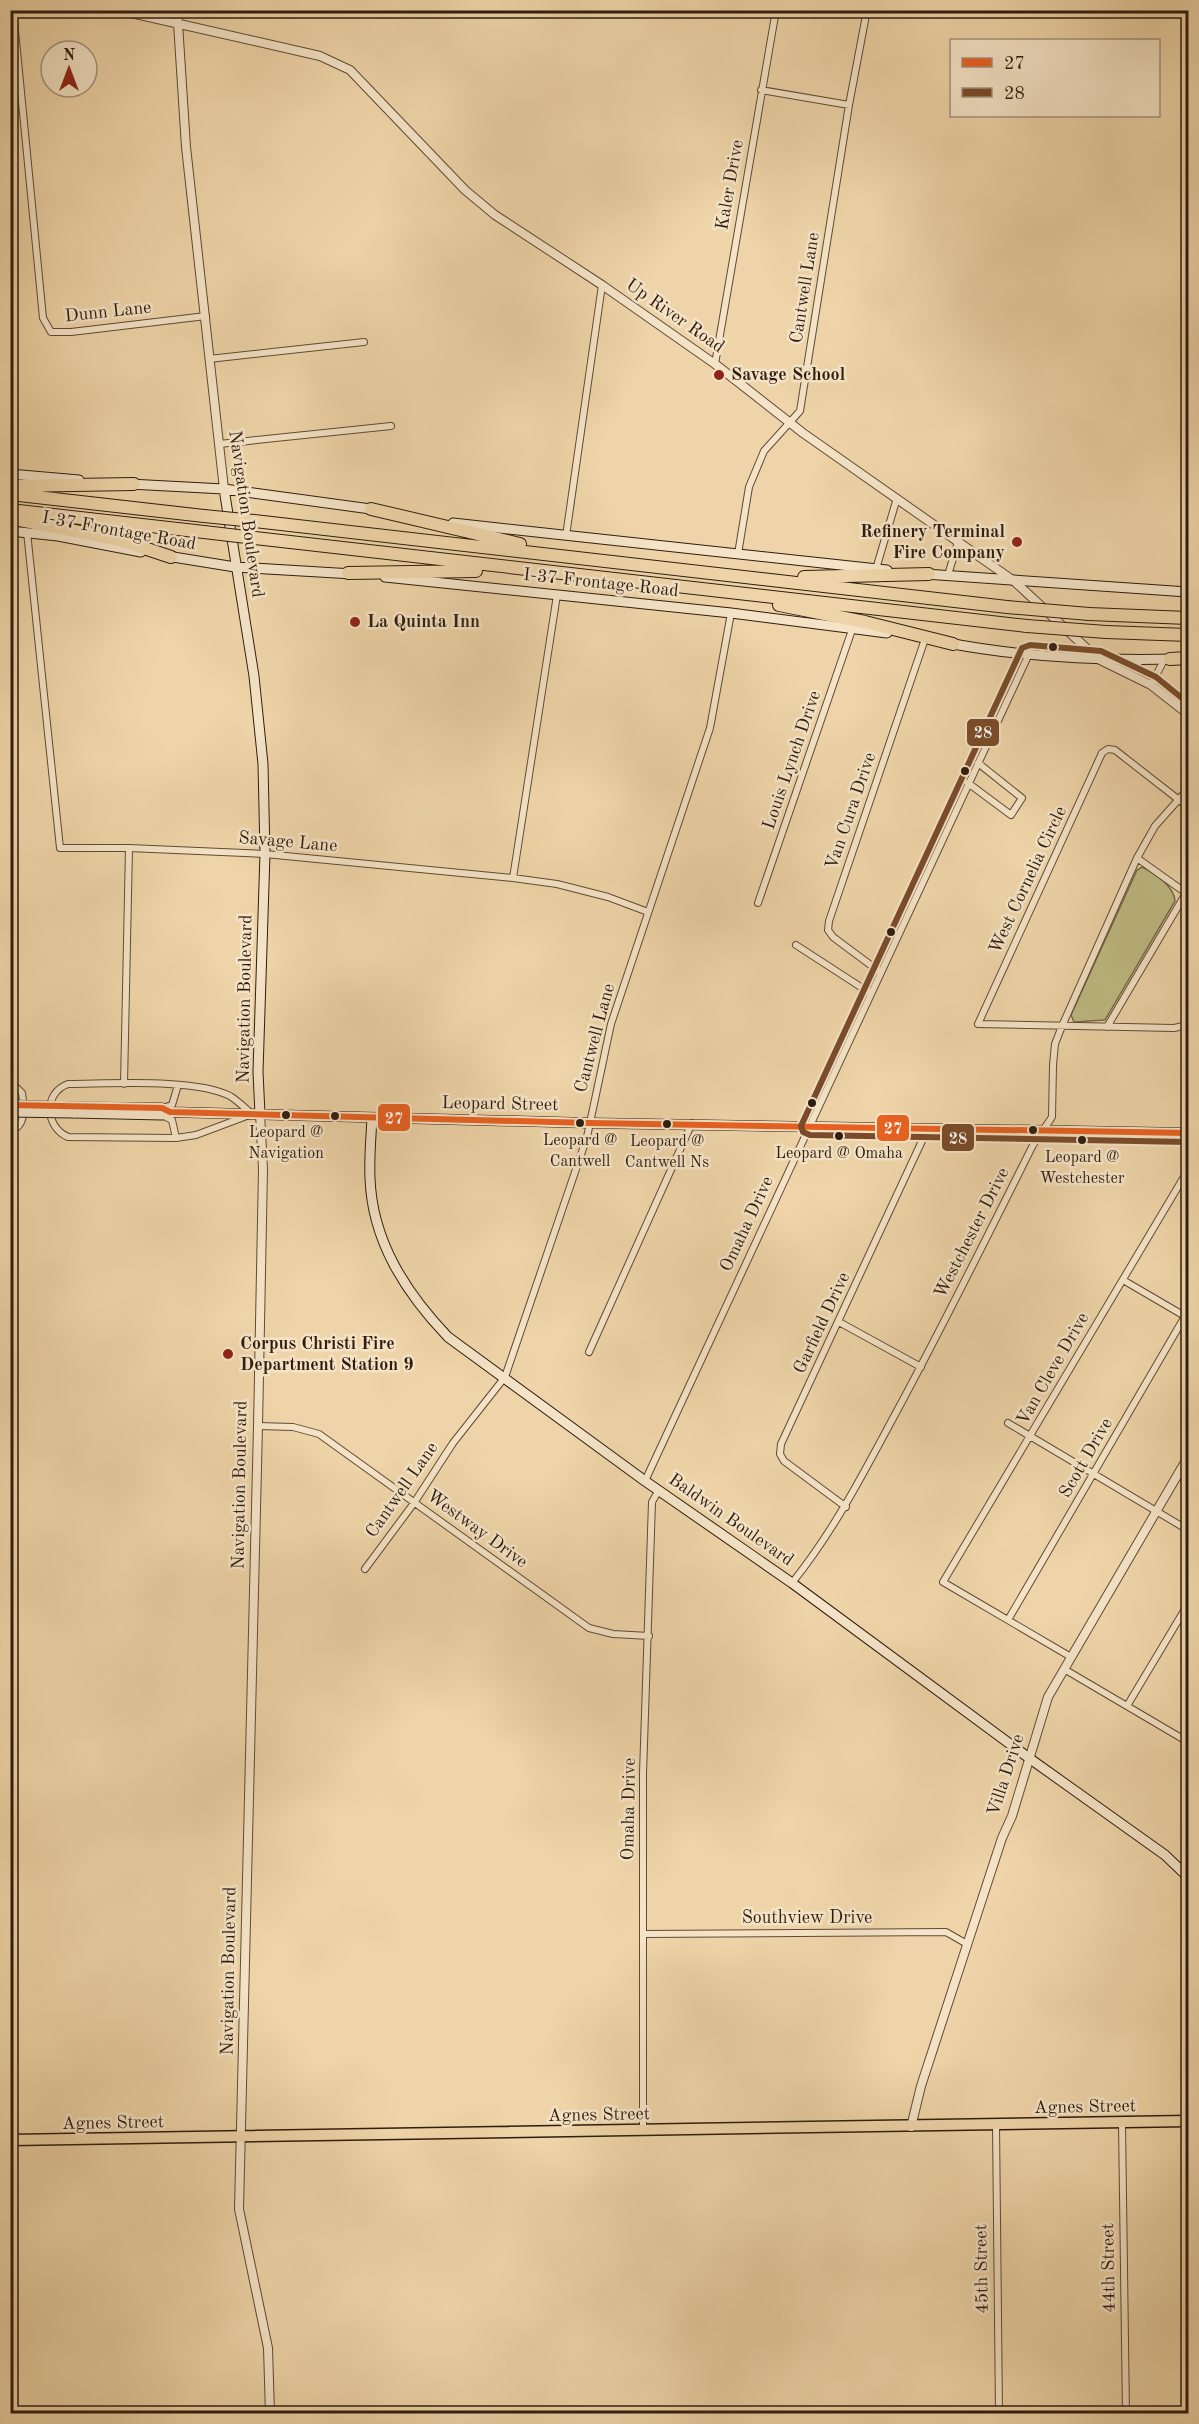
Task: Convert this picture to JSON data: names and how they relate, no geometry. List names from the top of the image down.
{
  "streets": {
    "main road": [
      "Navigation Boulevard",
      "I-37 Frontage Road",
      "Leopard Street",
      "Baldwin Boulevard",
      "Agnes Street"
    ],
    "street": [
      "Kaler Drive",
      "Cantwell Lane",
      "Dunn Lane",
      "Up River Road",
      "Louis Lynch Drive",
      "Van Cura Drive",
      "Savage Lane",
      "West Cornelia Circle",
      "Omaha Drive",
      "Westchester Drive",
      "Garfield Drive",
      "Van Cleve Drive",
      "Scott Drive",
      "Westway Drive",
      "Villa Drive",
      "Southview Drive",
      "44th Street",
      "45th Street"
    ]
  },
  "crossings": [
    ["Kaler Drive", "Up River Road"],
    ["Cantwell Lane", "Up River Road"],
    ["Cantwell Lane", "I-37 Frontage Road"],
    ["Cantwell Lane", "Savage Lane"],
    ["Cantwell Lane", "Leopard Street"],
    ["Cantwell Lane", "Baldwin Boulevard"],
    ["Cantwell Lane", "Westway Drive"],
    ["Dunn Lane", "Navigation Boulevard"],
    ["Up River Road", "Navigation Boulevard"],
    ["Up River Road", "I-37 Frontage Road"],
    ["Navigation Boulevard", "I-37 Frontage Road"],
    ["Navigation Boulevard", "Savage Lane"],
    ["Navigation Boulevard", "Leopard Street"],
    ["Navigation Boulevard", "Westway Drive"],
    ["Navigation Boulevard", "Agnes Street"],
    ["I-37 Frontage Road", "Louis Lynch Drive"],
    ["I-37 Frontage Road", "Van Cura Drive"],
    ["I-37 Frontage Road", "Savage Lane"],
    ["I-37 Frontage Road", "Omaha Drive"],
    ["Van Cura Drive", "Omaha Drive"],
    ["West Cornelia Circle", "Westchester Drive"],
    ["Leopard Street", "Omaha Drive"],
    ["Leopard Street", "Westchester Drive"],
    ["Leopard Street", "Garfield Drive"],
    ["Leopard Street", "Baldwin Boulevard"],
    ["Omaha Drive", "Baldwin Boulevard"],
    ["Omaha Drive", "Westway Drive"],
    ["Omaha Drive", "Southview Drive"],
    ["Omaha Drive", "Agnes Street"],
    ["Westchester Drive", "Garfield Drive"],
    ["Westchester Drive", "Baldwin Boulevard"],
    ["Van Cleve Drive", "Scott Drive"],
    ["Baldwin Boulevard", "Villa Drive"],
    ["Villa Drive", "Southview Drive"],
    ["Villa Drive", "Agnes Street"],
    ["Agnes Street", "44th Street"],
    ["Agnes Street", "45th Street"]
  ],
  "places": [
    "Savage School",
    "Refinery Terminal Fire Company",
    "La Quinta Inn",
    "Leopard @ Navigation",
    "Leopard @ Cantwell",
    "Leopard @ Cantwell Ns",
    "Leopard @ Omaha",
    "Leopard @ Westchester",
    "Corpus Christi Fire Department Station 9"
  ],
  "lines": ["transit line 28", "transit line 27"],
  "legend": ["27", "28"],
  "north": "top"
}
